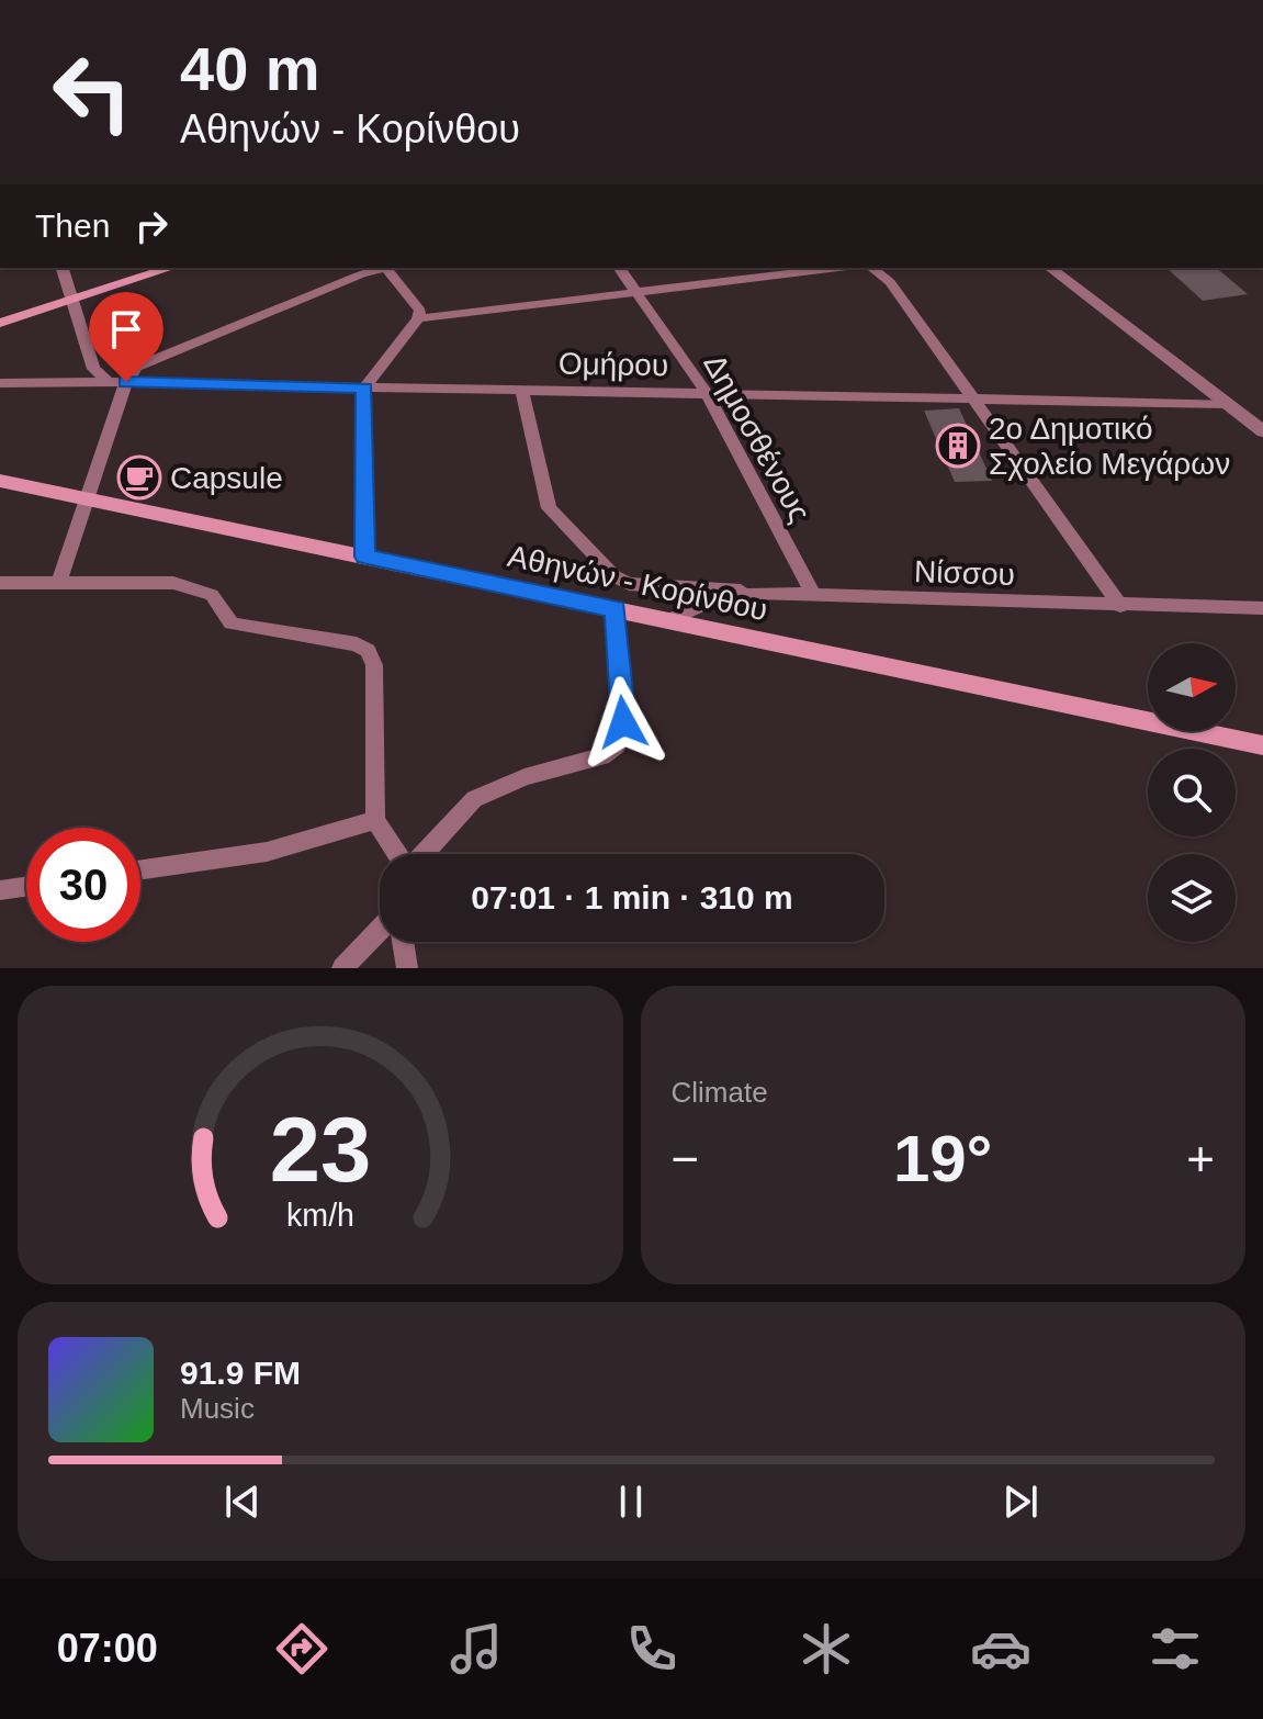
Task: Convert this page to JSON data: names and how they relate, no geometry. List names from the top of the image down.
{
  "streets": {
    "main road": ["Αθηνών - Κορίνθου"],
    "street": ["Ομήρου", "Δημοσθένους", "Νίσσου"]
  },
  "crossings": [
    ["Ομήρου", "Δημοσθένους"],
    ["Δημοσθένους", "Νίσσου"],
    ["Νίσσου", "Αθηνών - Κορίνθου"]
  ],
  "places": {
    "building": ["2ο Δημοτικό Σχολείο Μεγάρων"],
    "cafe": ["Capsule"]
  },
  "north": "right",
  "page": {
    "turn": ["40 m", "Αθηνών - Κορίνθου"],
    "then": "Then",
    "limit": "30",
    "trip": "07:01 · 1 min · 310 m",
    "tile": "Climate",
    "heat": ["−", "19°", "+"],
    "song": ["91.9 FM", "Music"],
    "tabs": "07:00",
    "gauge": ["23", "km/h"]
  }
}
